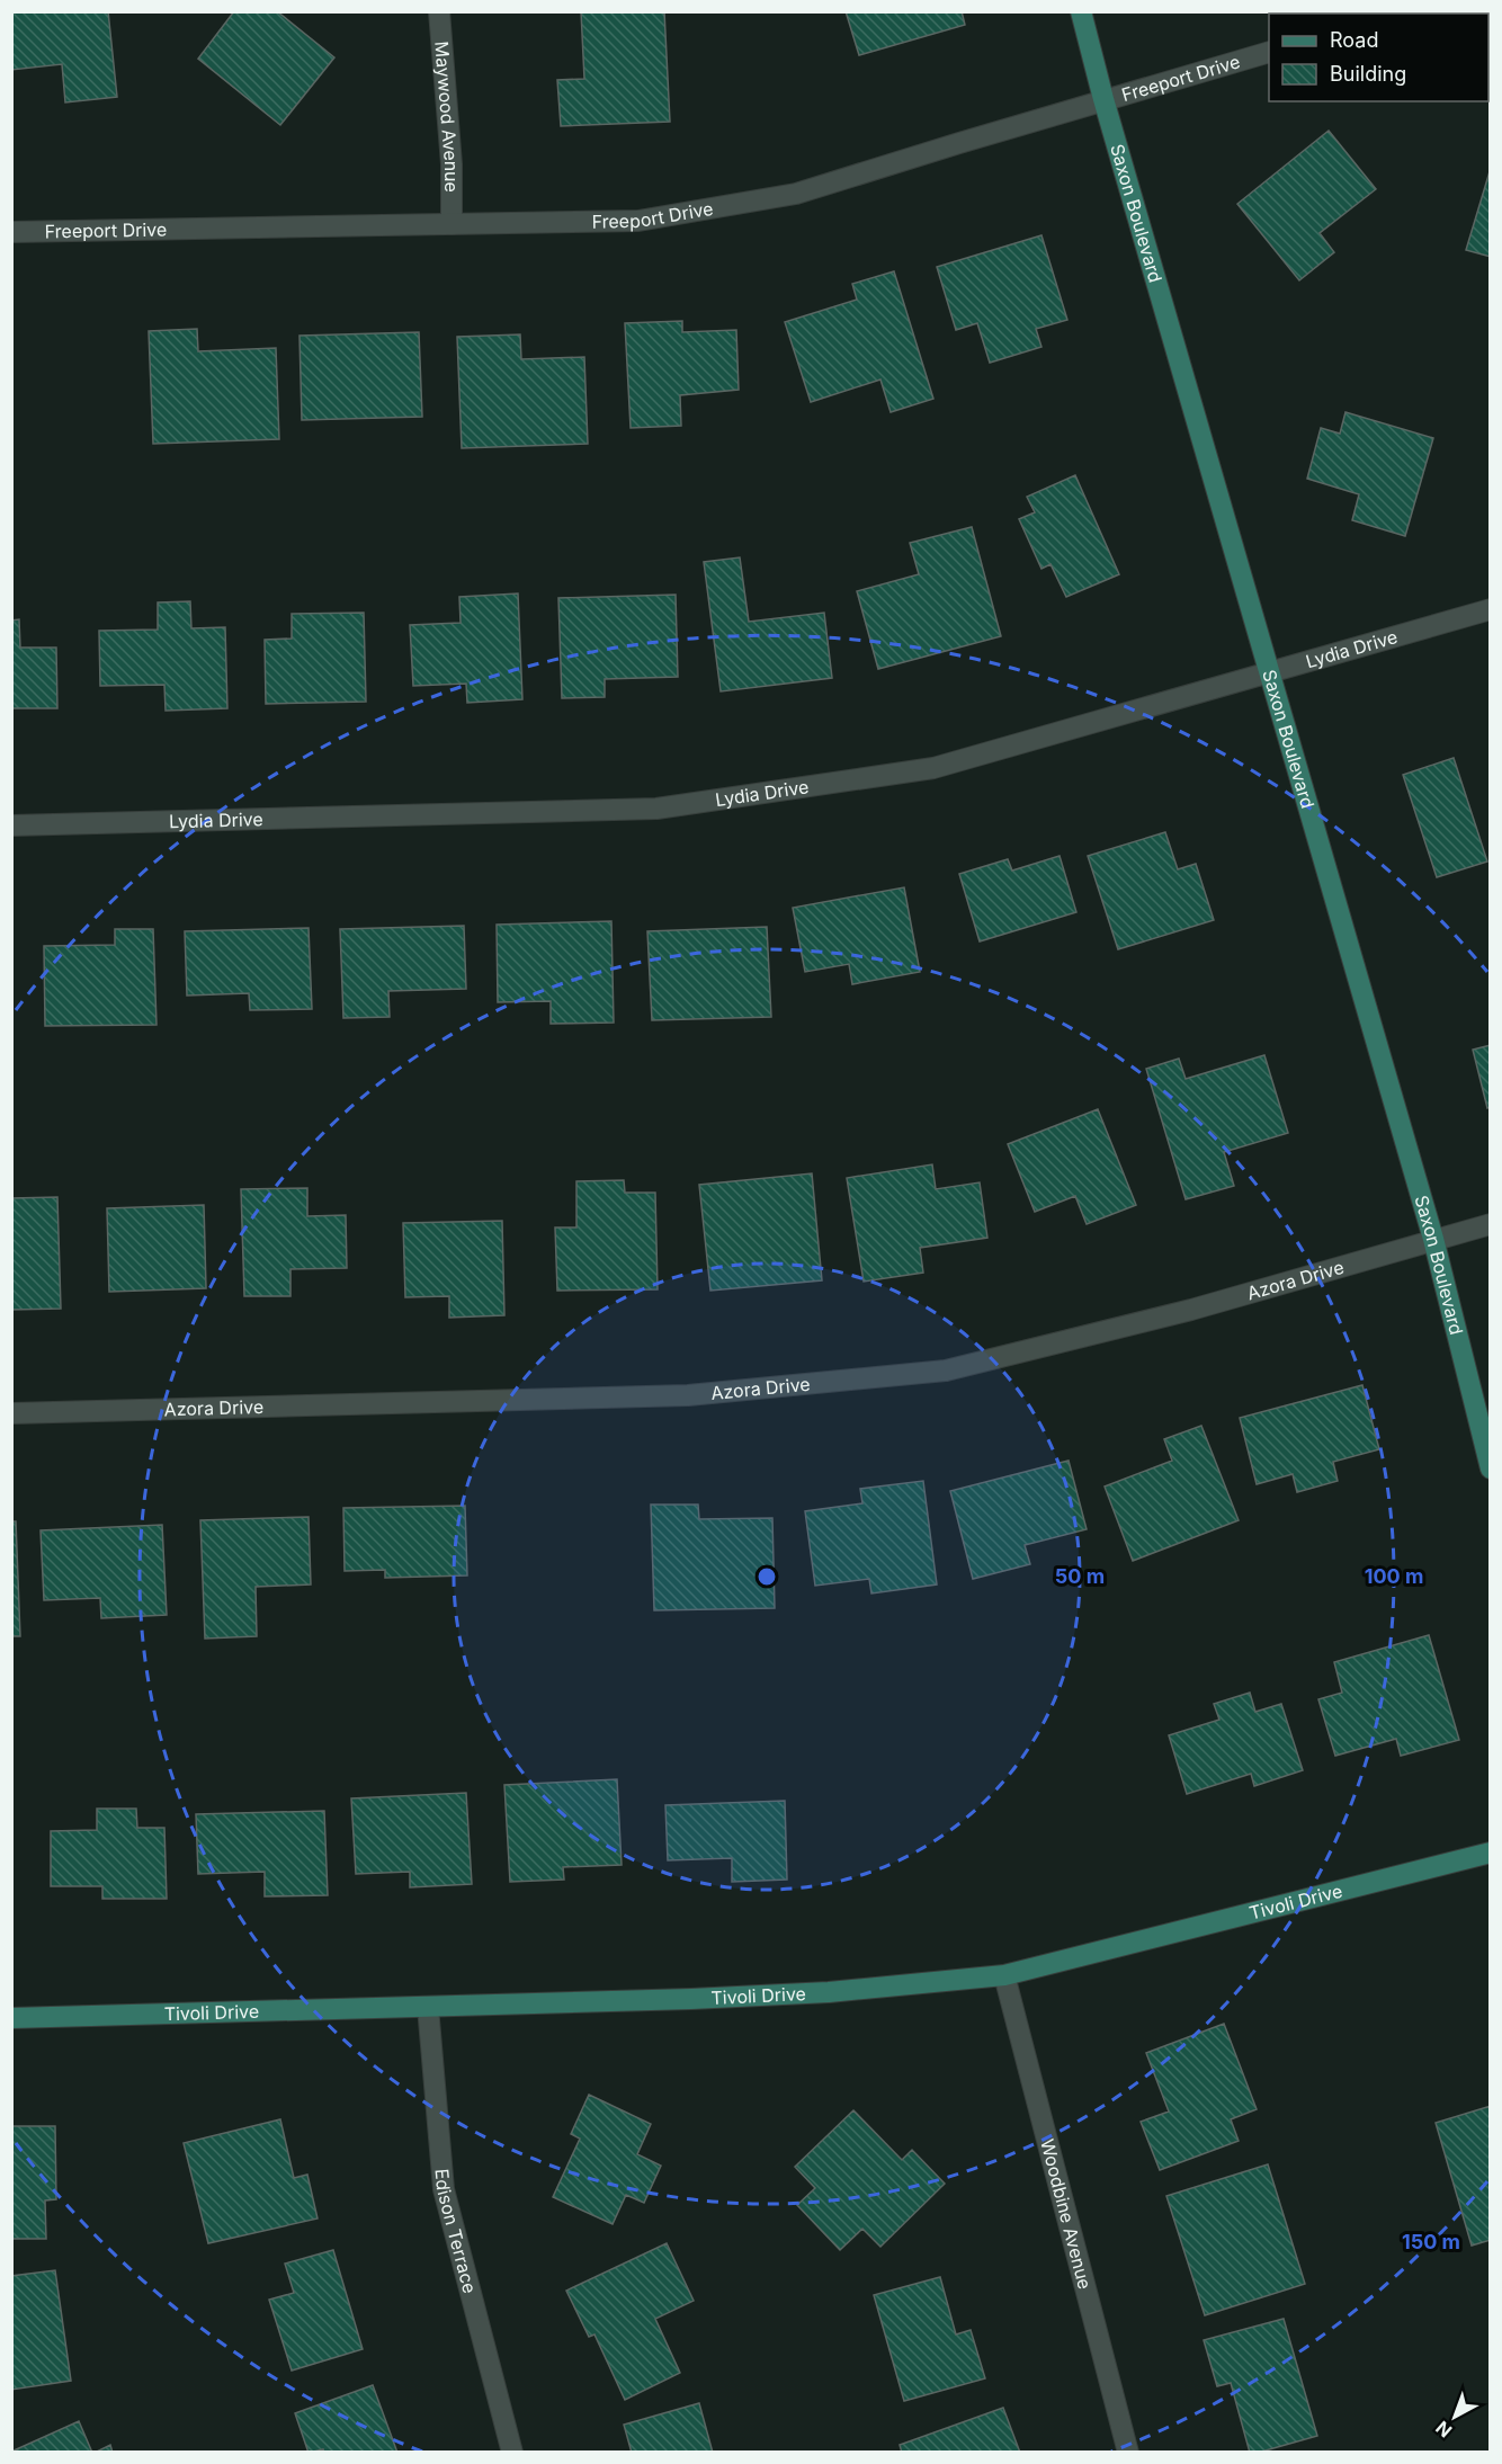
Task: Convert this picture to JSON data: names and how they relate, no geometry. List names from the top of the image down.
{
  "streets": {
    "main road": ["Saxon Boulevard", "Tivoli Drive"],
    "street": [
      "Freeport Drive",
      "Maywood Avenue",
      "Lydia Drive",
      "Azora Drive",
      "Woodbine Avenue",
      "Edison Terrace"
    ]
  },
  "crossings": [
    ["Freeport Drive", "Maywood Avenue"],
    ["Freeport Drive", "Saxon Boulevard"],
    ["Saxon Boulevard", "Lydia Drive"],
    ["Saxon Boulevard", "Azora Drive"],
    ["Tivoli Drive", "Woodbine Avenue"],
    ["Tivoli Drive", "Edison Terrace"]
  ],
  "legend": ["Road", "Building"],
  "north": "bottom left",
  "rings": ["50 m", "100 m", "150 m"]
}
